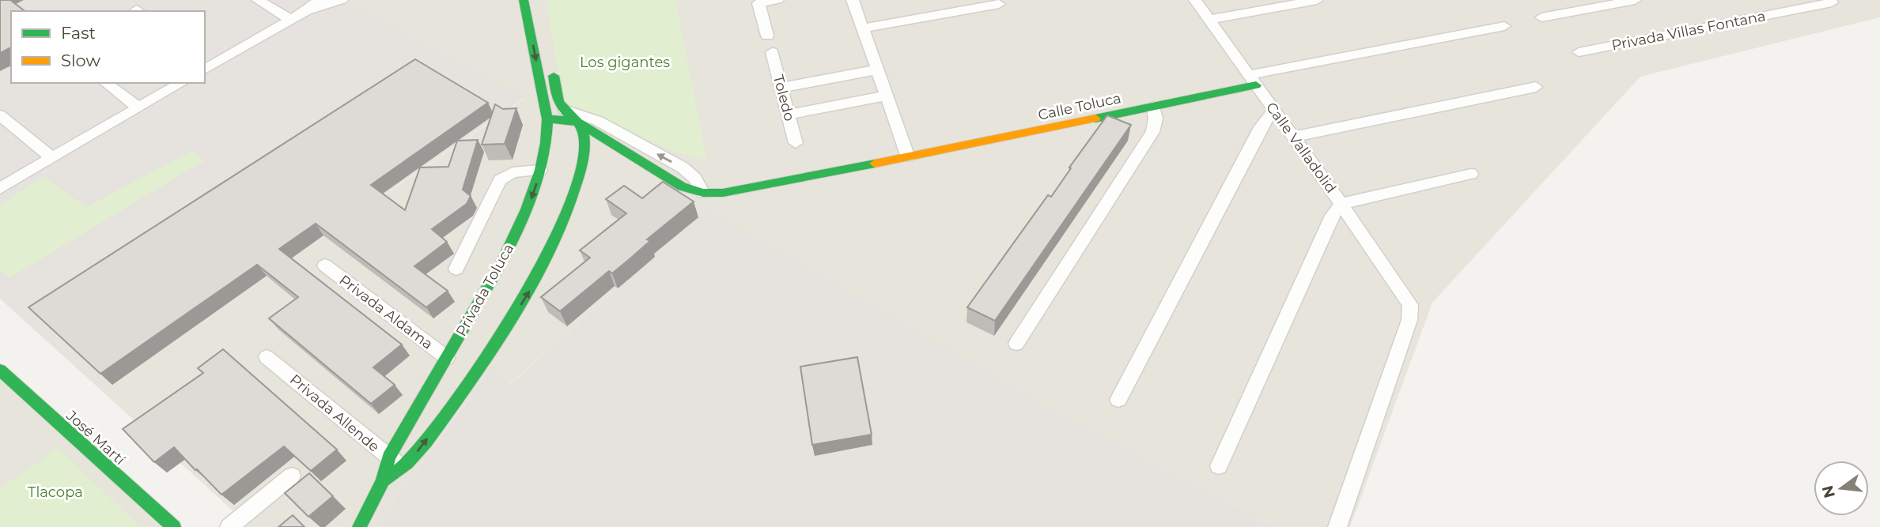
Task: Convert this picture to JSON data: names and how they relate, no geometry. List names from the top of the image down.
{
  "streets": {
    "main road": ["Calle Toluca", "Privada Toluca", "José Martí"],
    "street": [
      "Privada Villas Fontana",
      "Toledo",
      "Calle Valladolid",
      "Privada Aldama",
      "Privada Allende"
    ]
  },
  "crossings": [
    ["Calle Toluca", "Calle Valladolid"],
    ["Privada Toluca", "Privada Aldama"],
    ["Privada Toluca", "Privada Allende"]
  ],
  "parks": ["Los gigantes", "Tlacopa"],
  "legend": ["Fast", "Slow"],
  "north": "left"
}
